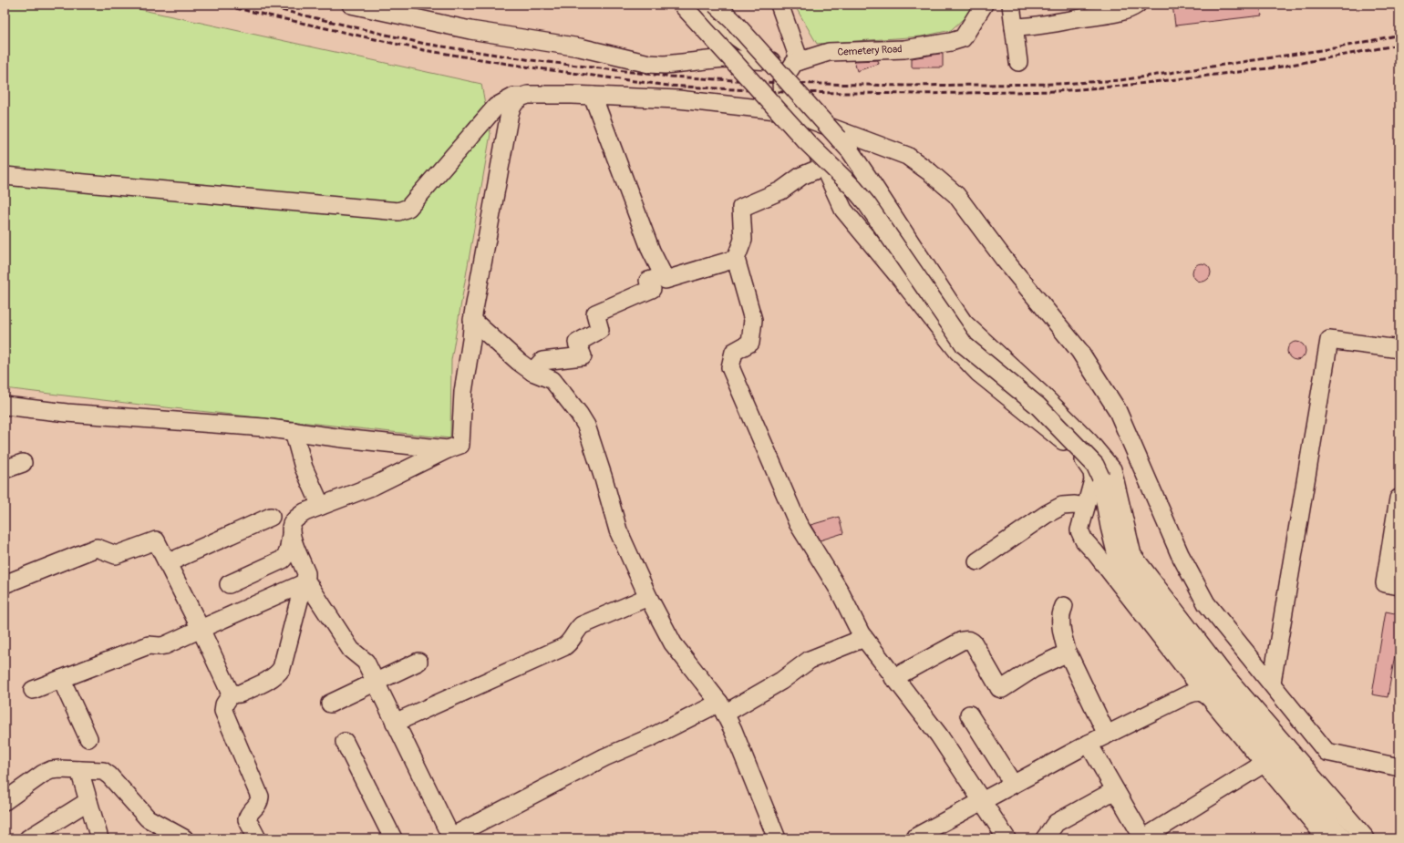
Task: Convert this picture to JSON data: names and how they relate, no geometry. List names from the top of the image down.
{
  "streets": {
    "street": ["Cemetery Road"]
  }
}
